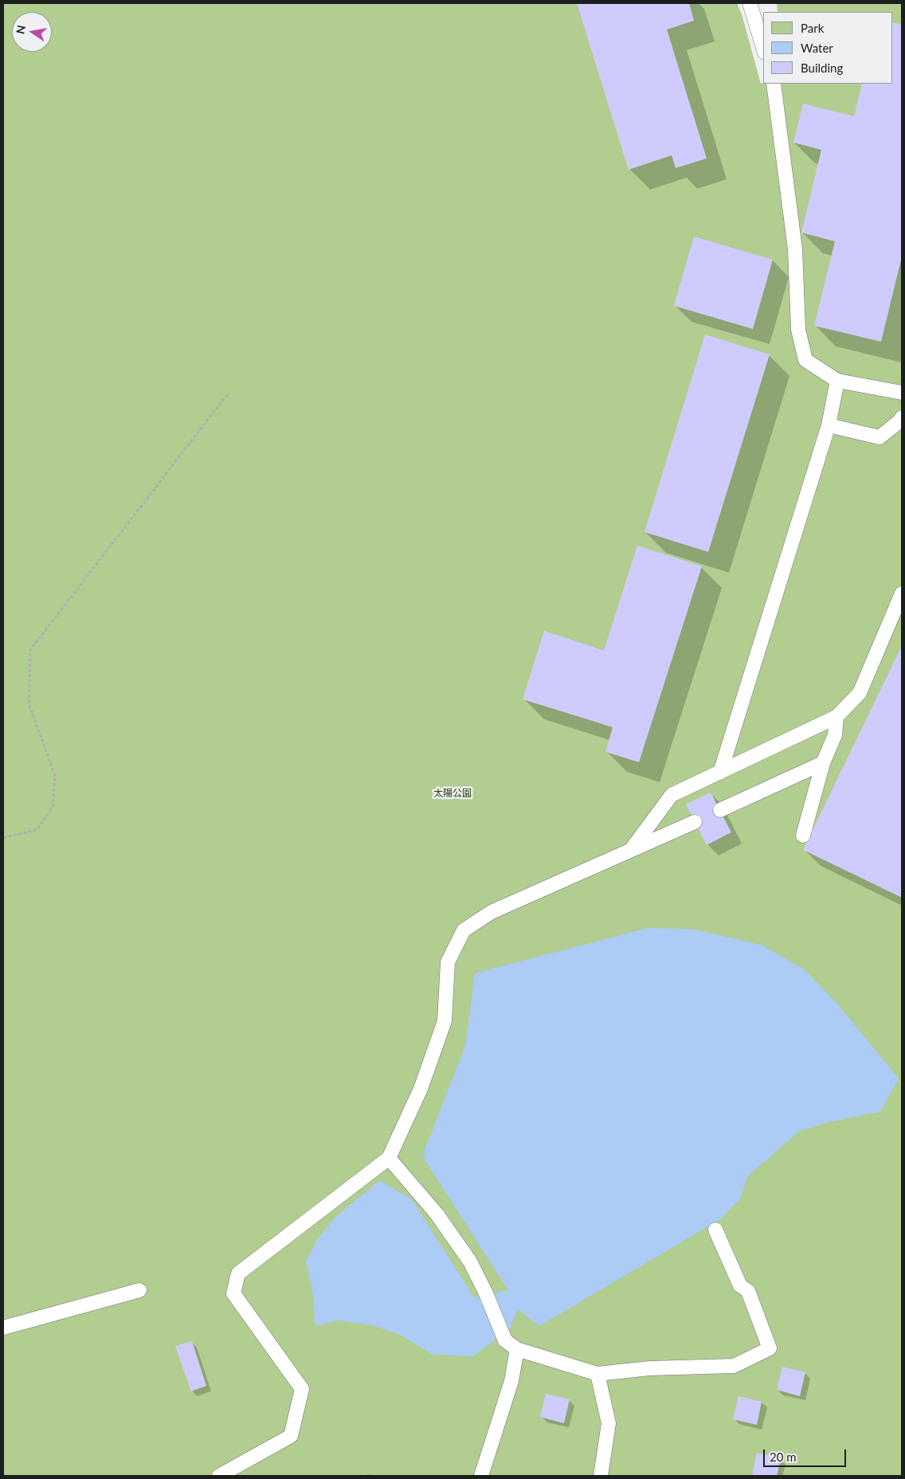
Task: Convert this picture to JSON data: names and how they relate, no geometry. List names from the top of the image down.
{
  "parks": ["太陽公園"],
  "legend": ["Park", "Water", "Building"],
  "scale_bar": "20 m",
  "north": "left"
}
